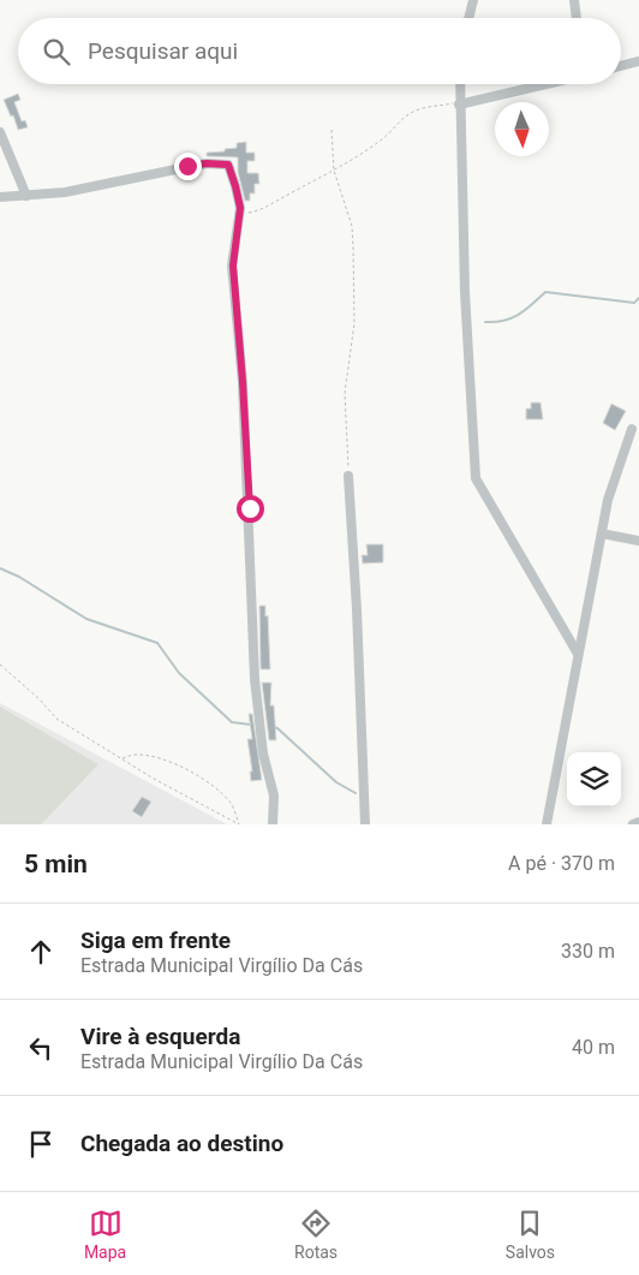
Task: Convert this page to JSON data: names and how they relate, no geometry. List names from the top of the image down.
{
  "north": "bottom",
  "page": {
    "search": "Pesquisar aqui",
    "heading": ["5 min", "A pé · 370 m"],
    "list": [
      ["Siga em frente", "Estrada Municipal Virgílio Da Cás", "330 m"],
      ["Vire à esquerda", "Estrada Municipal Virgílio Da Cás", "40 m"],
      "Chegada ao destino"
    ],
    "nav": ["Mapa", "Rotas", "Salvos"]
  }
}
